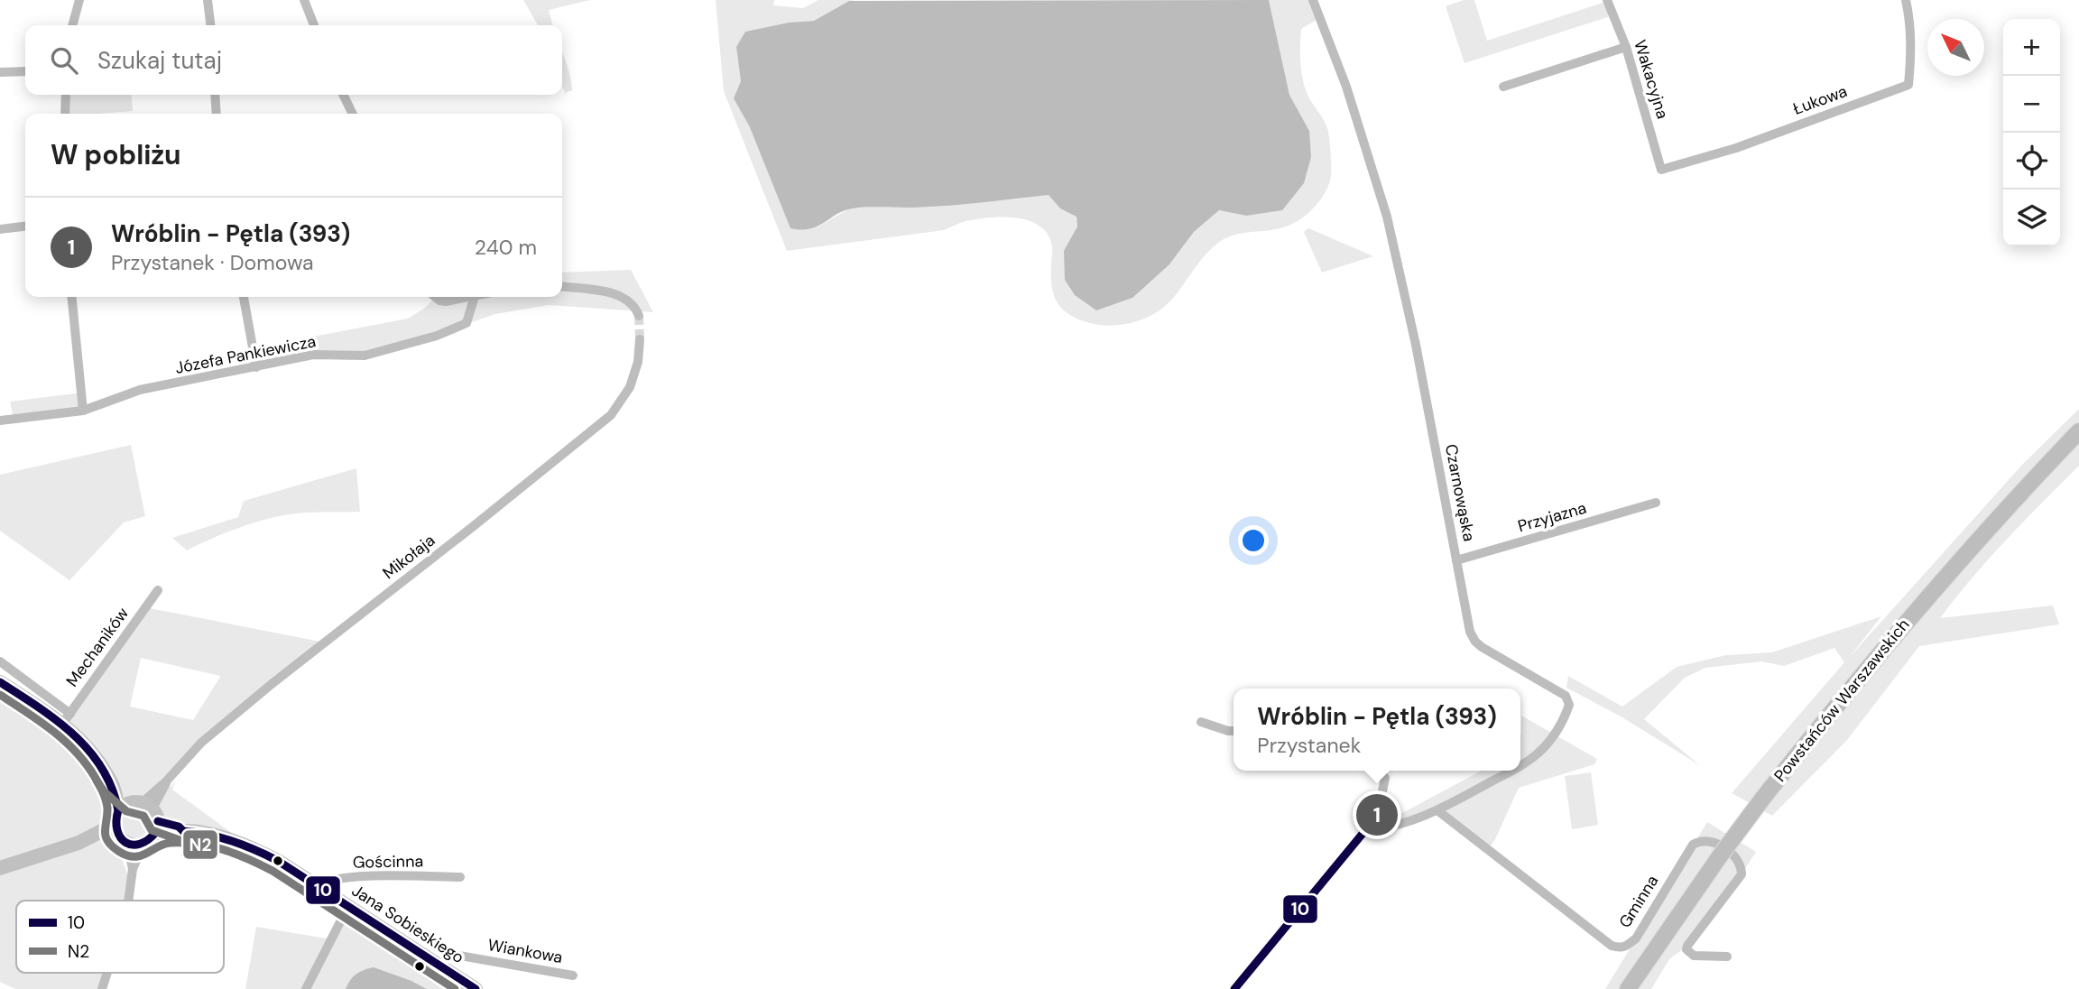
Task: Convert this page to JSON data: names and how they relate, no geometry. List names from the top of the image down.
{
  "streets": {
    "main road": ["Powstańców Warszawskich"],
    "street": [
      "Wakacyjna",
      "Łukowa",
      "Józefa Pankiewicza",
      "Czarnowąska",
      "Przyjazna",
      "Mikołaja",
      "Mechaników",
      "Gościnna",
      "Gminna",
      "Jana Sobieskiego",
      "Wiankowa"
    ]
  },
  "crossings": [
    ["Wakacyjna", "Łukowa"],
    ["Czarnowąska", "Przyjazna"],
    ["Czarnowąska", "Gminna"],
    ["Mikołaja", "Jana Sobieskiego"],
    ["Gościnna", "Jana Sobieskiego"],
    ["Jana Sobieskiego", "Wiankowa"]
  ],
  "lines": ["transit line 10", "transit line N2"],
  "legend": ["10", "N2"],
  "north": "top left",
  "page": {
    "map_buttons": ["+", "−"],
    "search": "Szukaj tutaj",
    "heading": "W pobliżu",
    "list": [
      {
        "mark": "1",
        "name": "Wróblin - Pętla (393)",
        "note": "Przystanek · Domowa",
        "value": "240 m"
      }
    ],
    "popup": ["Wróblin - Pętla (393)", "Przystanek"],
    "pins": "1"
  }
}
